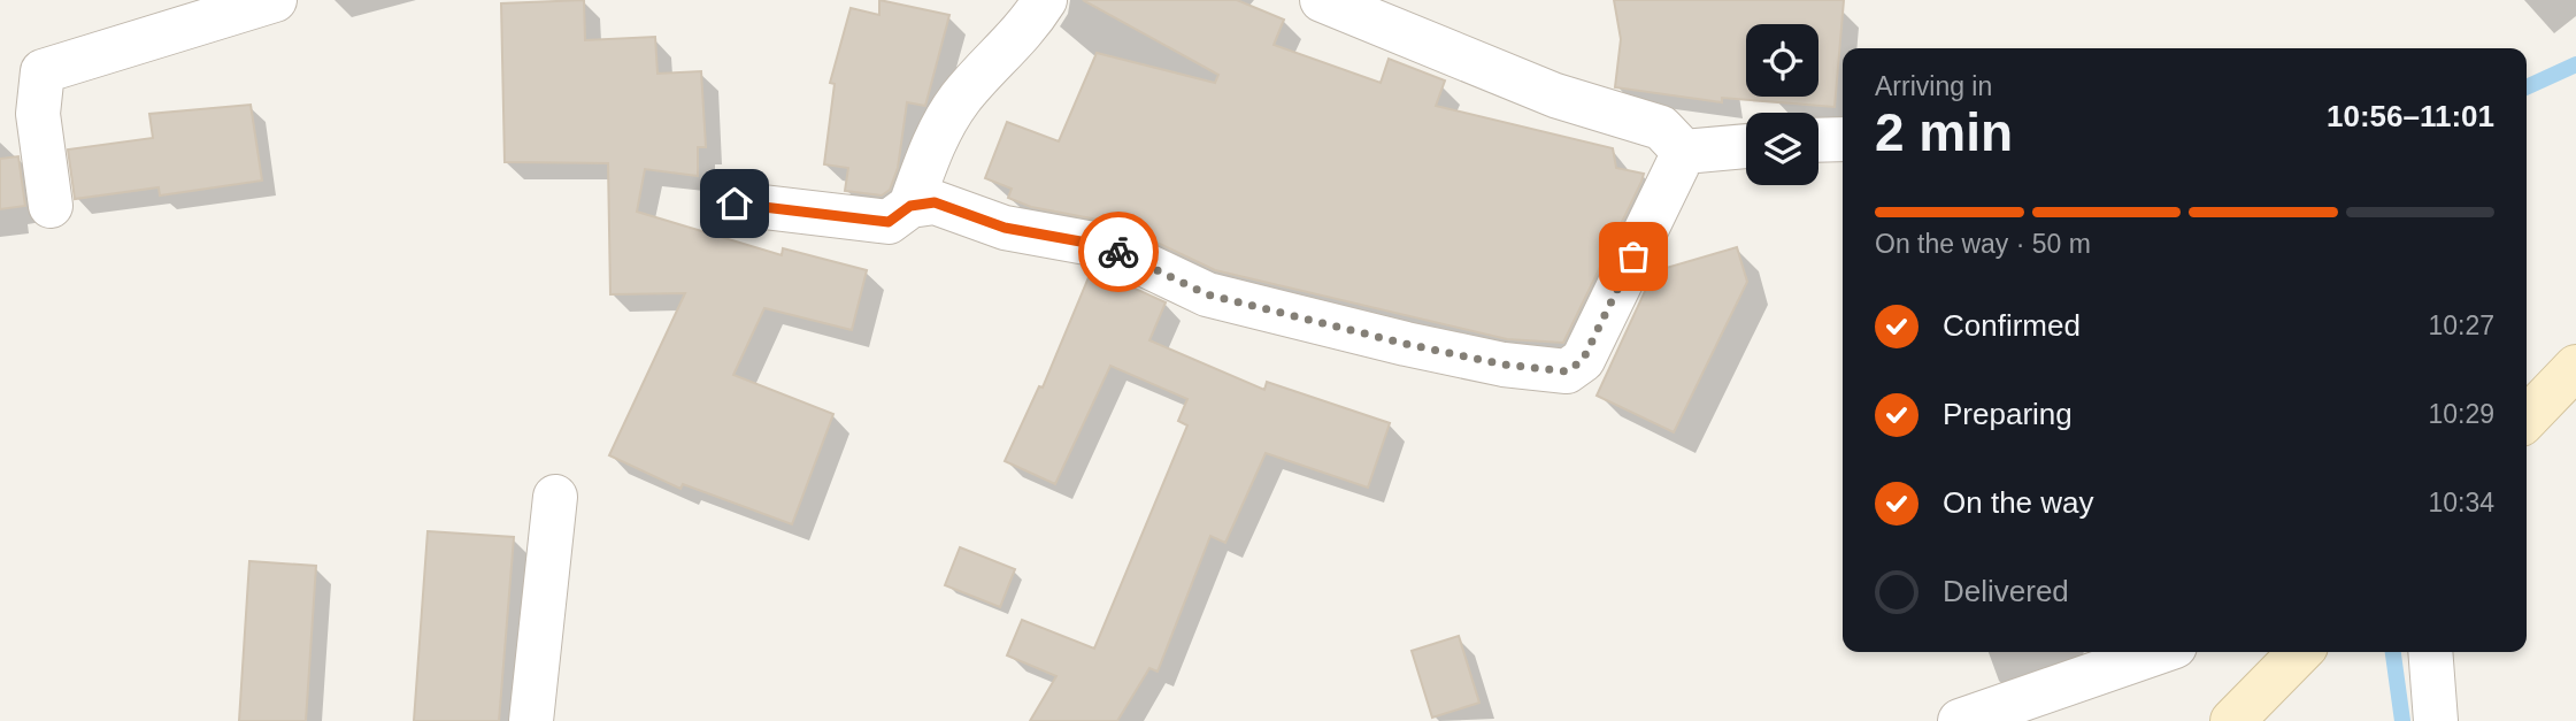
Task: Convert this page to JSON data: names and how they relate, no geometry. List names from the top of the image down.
{
  "page": {
    "heading": ["2 min", "Arriving in", "10:56–11:01"],
    "bar": "On the way · 50 m",
    "list": [
      ["Confirmed", "10:27"],
      ["Preparing", "10:29"],
      ["On the way", "10:34"],
      "Delivered"
    ]
  }
}
